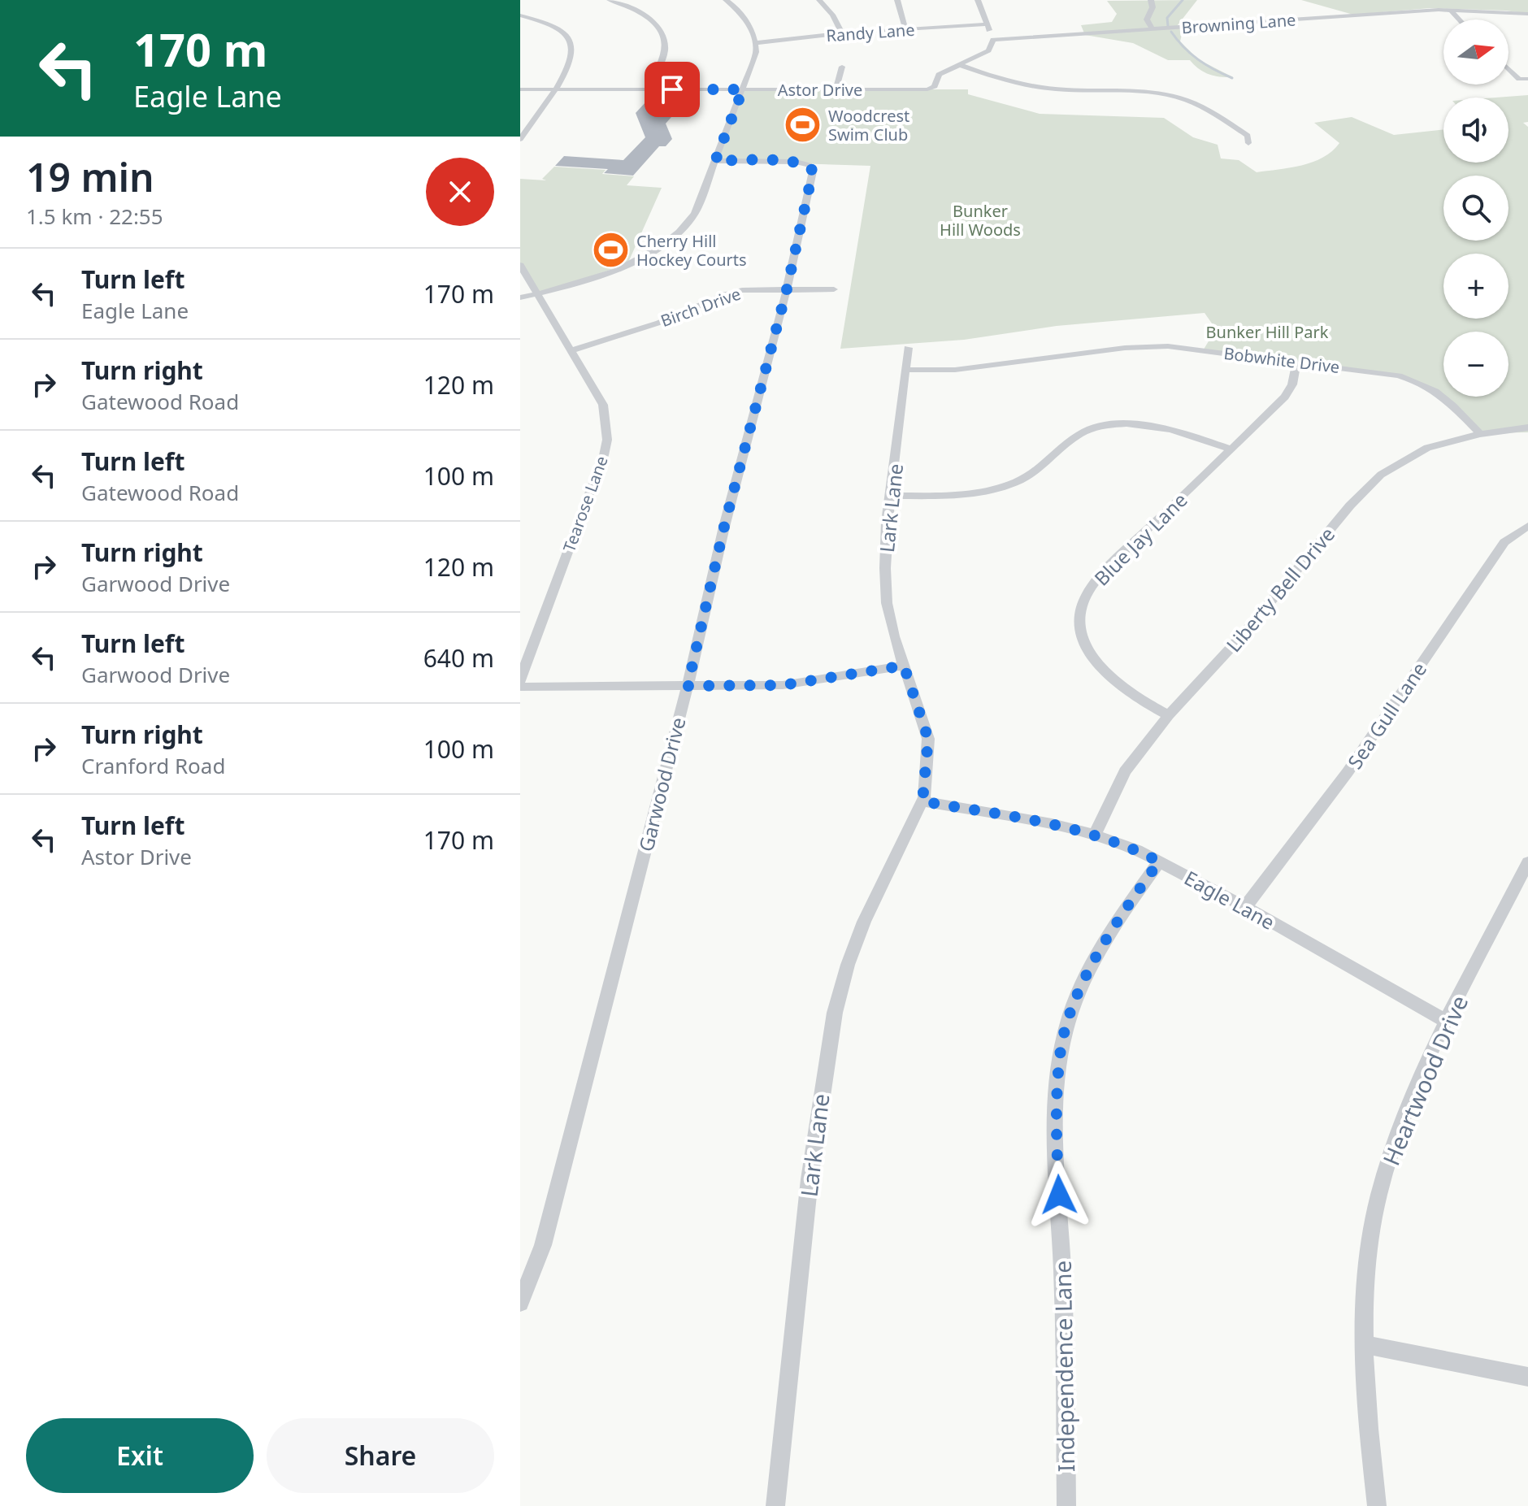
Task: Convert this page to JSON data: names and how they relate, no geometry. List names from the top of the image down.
{
  "streets": {
    "street": [
      "Browning Lane",
      "Randy Lane",
      "Astor Drive",
      "Birch Drive",
      "Bobwhite Drive",
      "Tearose Lane",
      "Lark Lane",
      "Blue Jay Lane",
      "Liberty Bell Drive",
      "Sea Gull Lane",
      "Garwood Drive",
      "Eagle Lane",
      "Heartwood Drive",
      "Independence Lane"
    ]
  },
  "crossings": [
    ["Birch Drive", "Tearose Lane"],
    ["Birch Drive", "Garwood Drive"],
    ["Bobwhite Drive", "Lark Lane"],
    ["Bobwhite Drive", "Blue Jay Lane"],
    ["Bobwhite Drive", "Liberty Bell Drive"],
    ["Lark Lane", "Eagle Lane"],
    ["Blue Jay Lane", "Liberty Bell Drive"],
    ["Liberty Bell Drive", "Eagle Lane"],
    ["Sea Gull Lane", "Eagle Lane"],
    ["Eagle Lane", "Heartwood Drive"],
    ["Eagle Lane", "Independence Lane"]
  ],
  "parks": ["Bunker Hill Woods", "Bunker Hill Park"],
  "places": {
    "sports": ["Woodcrest Swim Club", "Cherry Hill Hockey Courts"]
  },
  "north": "right",
  "page": {
    "turn": ["170 m", "Eagle Lane"],
    "map_buttons": ["+", "−"],
    "heading": ["19 min", "1.5 km · 22:55"],
    "list": [
      {
        "name": "Turn left",
        "note": "Eagle Lane",
        "value": "170 m"
      },
      {
        "name": "Turn right",
        "note": "Gatewood Road",
        "value": "120 m"
      },
      {
        "name": "Turn left",
        "note": "Gatewood Road",
        "value": "100 m"
      },
      {
        "name": "Turn right",
        "note": "Garwood Drive",
        "value": "120 m"
      },
      {
        "name": "Turn left",
        "note": "Garwood Drive",
        "value": "640 m"
      },
      {
        "name": "Turn right",
        "note": "Cranford Road",
        "value": "100 m"
      },
      {
        "name": "Turn left",
        "note": "Astor Drive",
        "value": "170 m"
      }
    ],
    "buttons": ["Exit", "Share"]
  }
}
